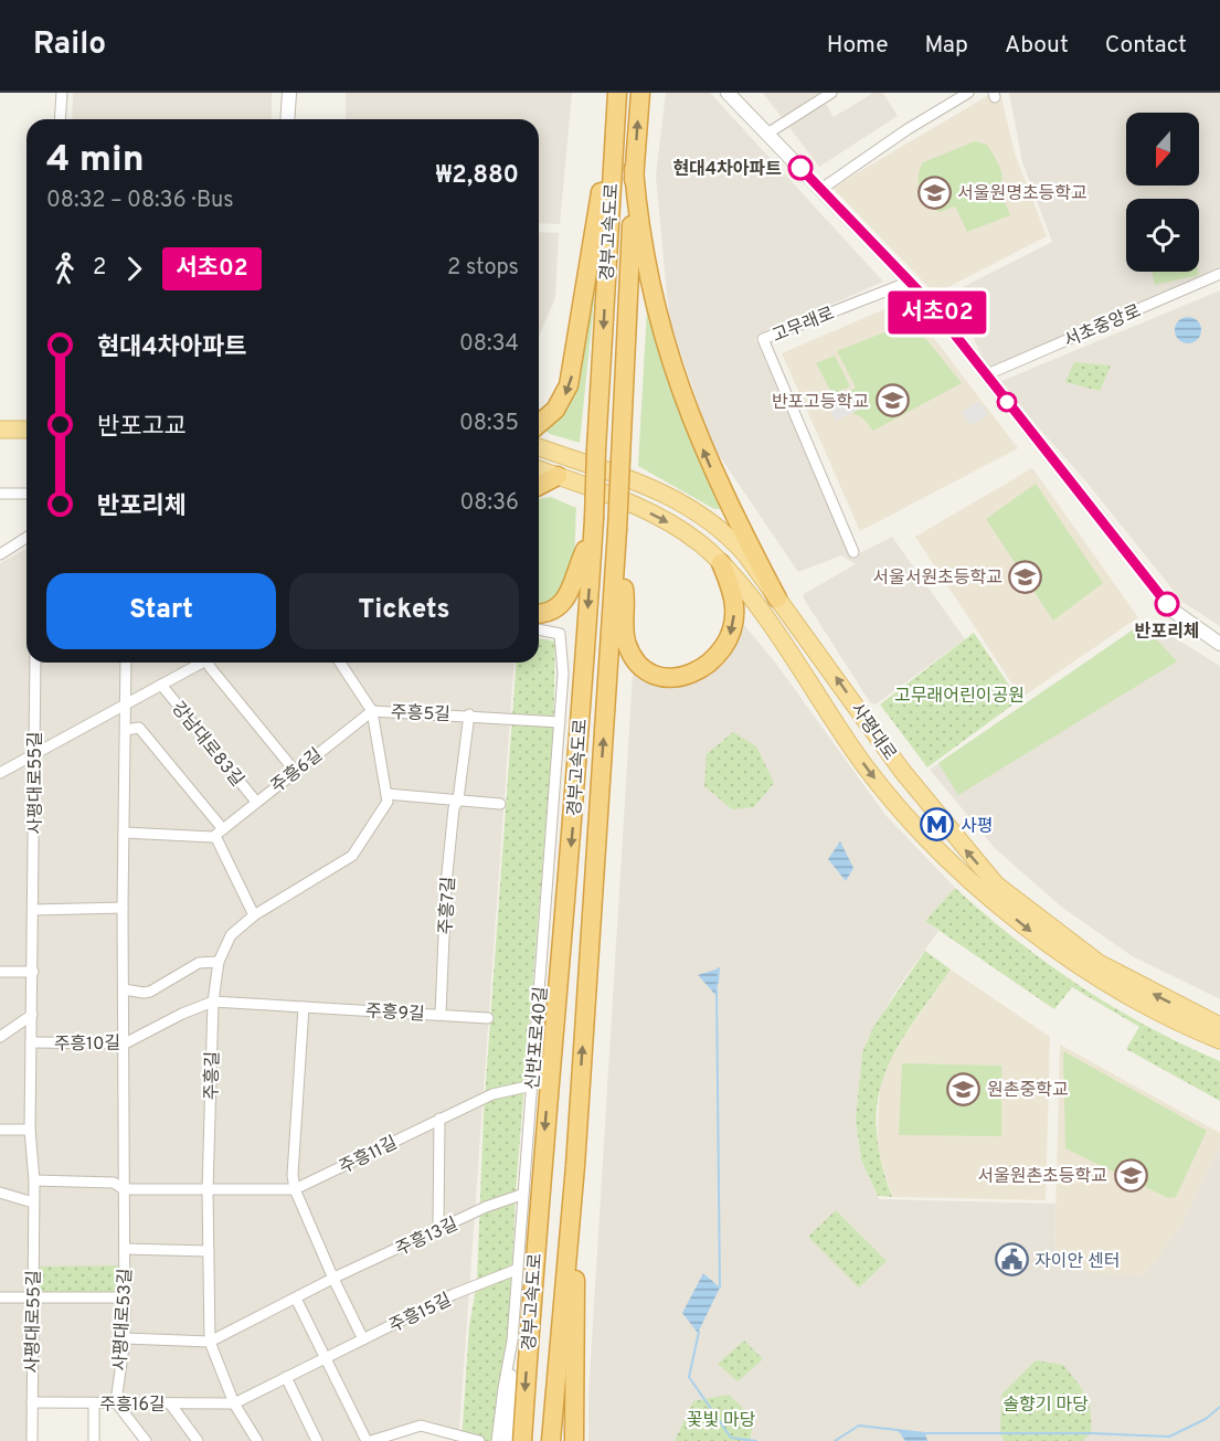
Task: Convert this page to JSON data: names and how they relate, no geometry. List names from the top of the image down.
{
  "streets": {
    "highway": ["경부고속도로"],
    "main road": ["사평대로"],
    "street": [
      "고무래로",
      "서초중앙로",
      "주흥5길",
      "강남대로83길",
      "주흥6길",
      "사평대로55길",
      "주흥7길",
      "주흥9길",
      "신반포로40길",
      "주흥10길",
      "주흥길",
      "주흥11길",
      "주흥13길",
      "주흥15길",
      "사평대로53길",
      "주흥16길"
    ]
  },
  "crossings": [
    ["주흥5길", "주흥6길"],
    ["주흥5길", "주흥7길"],
    ["주흥5길", "신반포로40길"],
    ["강남대로83길", "주흥6길"],
    ["강남대로83길", "사평대로55길"],
    ["강남대로83길", "사평대로53길"],
    ["사평대로55길", "주흥10길"],
    ["사평대로55길", "주흥16길"],
    ["주흥7길", "주흥9길"],
    ["주흥9길", "주흥10길"],
    ["주흥9길", "주흥길"],
    ["신반포로40길", "주흥11길"],
    ["신반포로40길", "주흥13길"],
    ["신반포로40길", "주흥15길"],
    ["주흥10길", "주흥길"],
    ["주흥10길", "사평대로53길"],
    ["주흥길", "주흥11길"],
    ["주흥길", "주흥13길"],
    ["주흥길", "주흥15길"],
    ["주흥길", "주흥16길"],
    ["주흥15길", "주흥16길"],
    ["사평대로53길", "주흥16길"]
  ],
  "parks": ["고무래어린이공원", "솔향기 마당", "꽃빛 마당"],
  "places": {
    "other": ["현대4차아파트", "반포리체"],
    "school or university": [
      "서울원명초등학교",
      "반포고등학교",
      "서울서원초등학교",
      "원촌중학교",
      "서울원촌초등학교"
    ],
    "metro station": ["사평"],
    "public building": ["자이안 센터"]
  },
  "lines": ["bus line 서초02"],
  "north": "bottom",
  "page": {
    "header": "Railo",
    "nav": [
      "Home",
      "Map",
      "About",
      "Contact"
    ],
    "on_map": "서초02",
    "heading": ["4 min", "08:32 – 08:36 · Bus", "₩2,880"],
    "legs": ["2", "서초02", "2 stops"],
    "list": [
      {
        "name": "현대4차아파트",
        "value": "08:34"
      },
      {
        "name": "반포고교",
        "value": "08:35"
      },
      {
        "name": "반포리체",
        "value": "08:36"
      }
    ],
    "buttons": ["Start", "Tickets"]
  }
}
